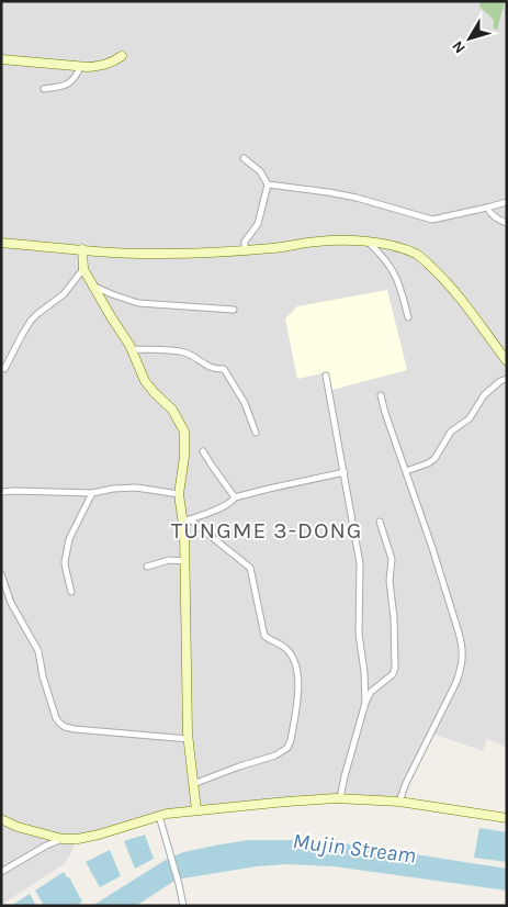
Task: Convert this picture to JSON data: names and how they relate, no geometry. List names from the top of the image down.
{
  "districts": ["TUNGME 3-DONG"],
  "water": ["Mujin Stream"],
  "north": "bottom left"
}
